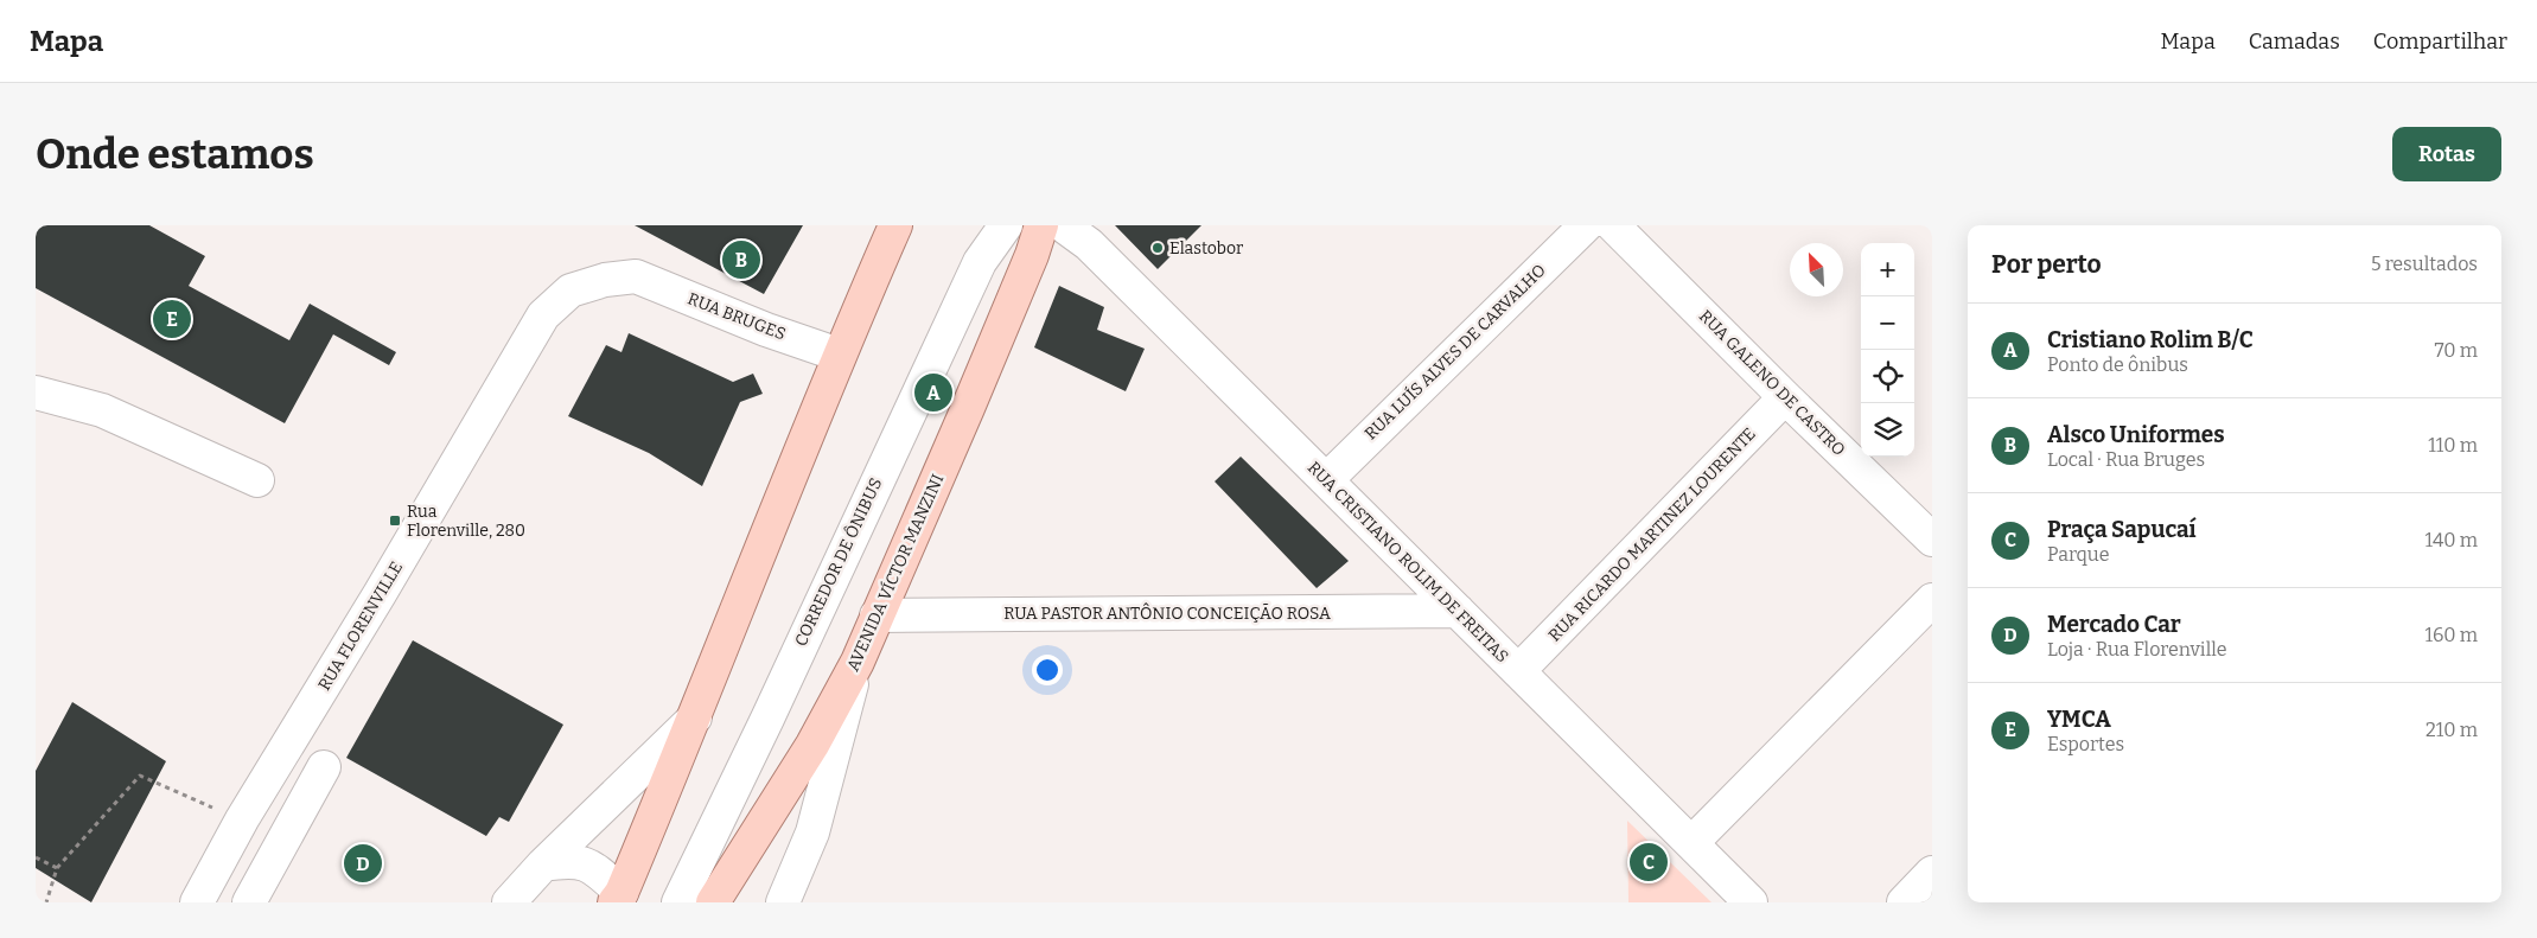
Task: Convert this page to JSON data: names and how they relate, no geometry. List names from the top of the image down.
{
  "streets": {
    "main road": ["AVENIDA VÍCTOR MANZINI"],
    "street": [
      "RUA BRUGES",
      "RUA LUÍS ALVES DE CARVALHO",
      "RUA GALENO DE CASTRO",
      "RUA RICARDO MARTINEZ LOURENTE",
      "CORREDOR DE ÔNIBUS",
      "RUA CRISTIANO ROLIM DE FREITAS",
      "RUA PASTOR ANTÔNIO CONCEIÇÃO ROSA",
      "RUA FLORENVILLE"
    ]
  },
  "crossings": [
    ["RUA BRUGES", "RUA FLORENVILLE"],
    ["RUA LUÍS ALVES DE CARVALHO", "RUA CRISTIANO ROLIM DE FREITAS"],
    ["RUA GALENO DE CASTRO", "RUA RICARDO MARTINEZ LOURENTE"],
    ["RUA RICARDO MARTINEZ LOURENTE", "RUA CRISTIANO ROLIM DE FREITAS"],
    ["RUA CRISTIANO ROLIM DE FREITAS", "RUA PASTOR ANTÔNIO CONCEIÇÃO ROSA"],
    ["AVENIDA VÍCTOR MANZINI", "RUA PASTOR ANTÔNIO CONCEIÇÃO ROSA"]
  ],
  "places": {
    "other": ["Elastobor"],
    "transit": ["Rua Florenville, 280"]
  },
  "north": "top left",
  "page": {
    "header": "Mapa",
    "nav": ["Mapa", "Camadas", "Compartilhar"],
    "buttons": "Rotas",
    "title": "Onde estamos",
    "heading": ["Por perto", "5 resultados"],
    "pins": [
      "B",
      "E",
      "A",
      "C",
      "D"
    ],
    "map_buttons": ["+", "−"],
    "list": [
      {
        "mark": "A",
        "name": "Cristiano Rolim B/C",
        "note": "Ponto de ônibus",
        "value": "70 m"
      },
      {
        "mark": "B",
        "name": "Alsco Uniformes",
        "note": "Local · Rua Bruges",
        "value": "110 m"
      },
      {
        "mark": "C",
        "name": "Praça Sapucaí",
        "note": "Parque",
        "value": "140 m"
      },
      {
        "mark": "D",
        "name": "Mercado Car",
        "note": "Loja · Rua Florenville",
        "value": "160 m"
      },
      {
        "mark": "E",
        "name": "YMCA",
        "note": "Esportes",
        "value": "210 m"
      }
    ]
  }
}
